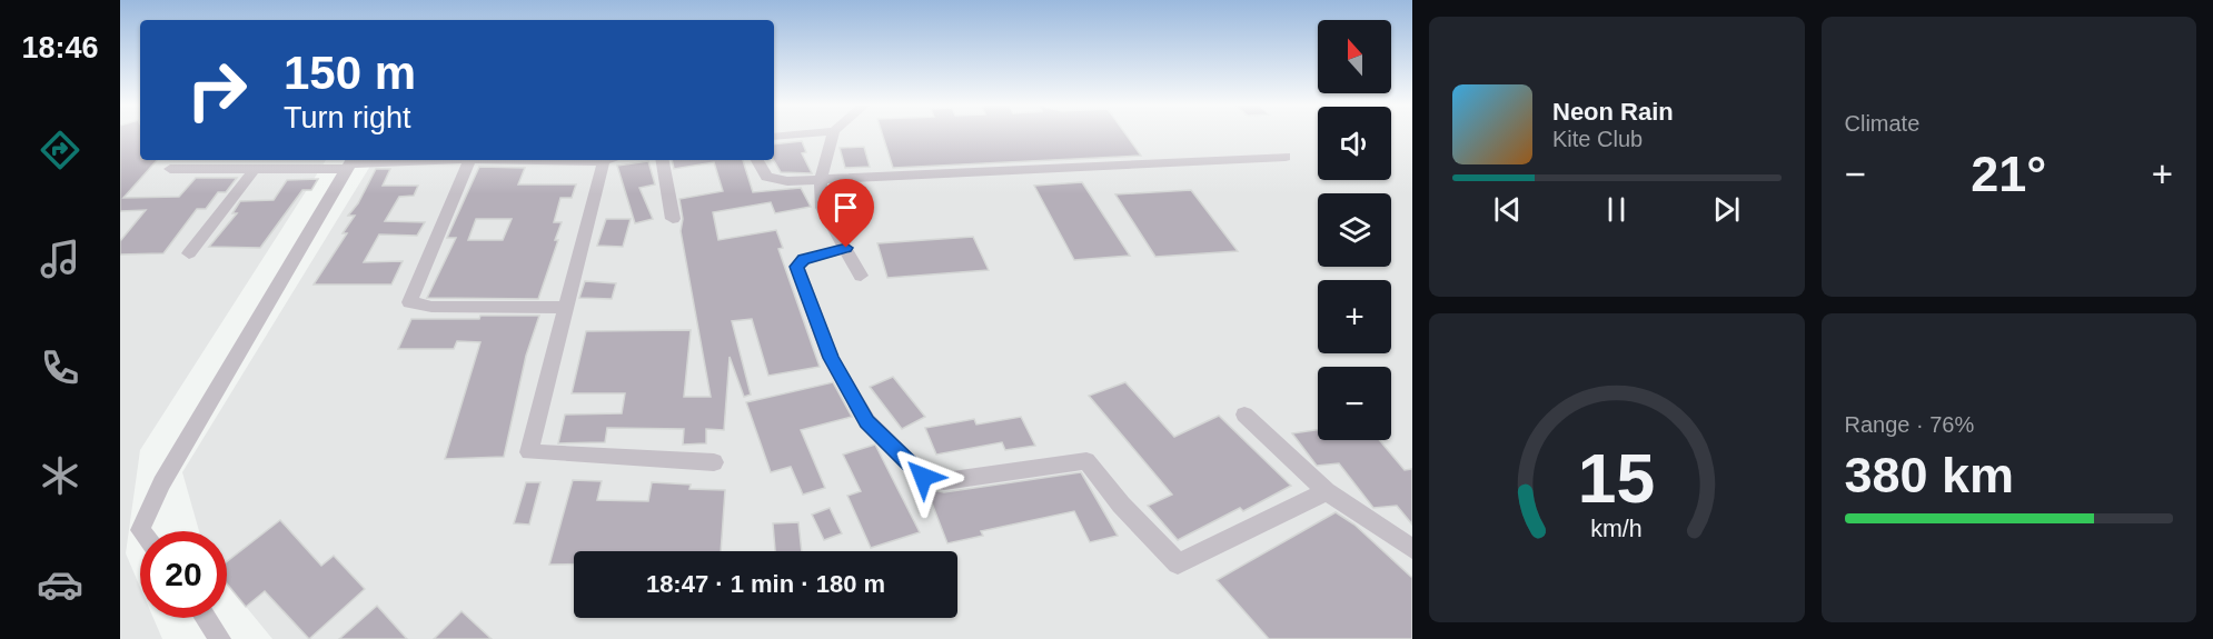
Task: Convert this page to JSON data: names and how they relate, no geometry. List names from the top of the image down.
{
  "north": "top",
  "page": {
    "tabs": "18:46",
    "tile": [
      "Climate",
      ["Range · 76%", "380 km"]
    ],
    "map_buttons": ["+", "−"],
    "turn": ["150 m", "Turn right"],
    "song": ["Neon Rain", "Kite Club"],
    "heat": ["−", "21°", "+"],
    "limit": "20",
    "trip": "18:47 · 1 min · 180 m",
    "gauge": ["15", "km/h"]
  }
}
